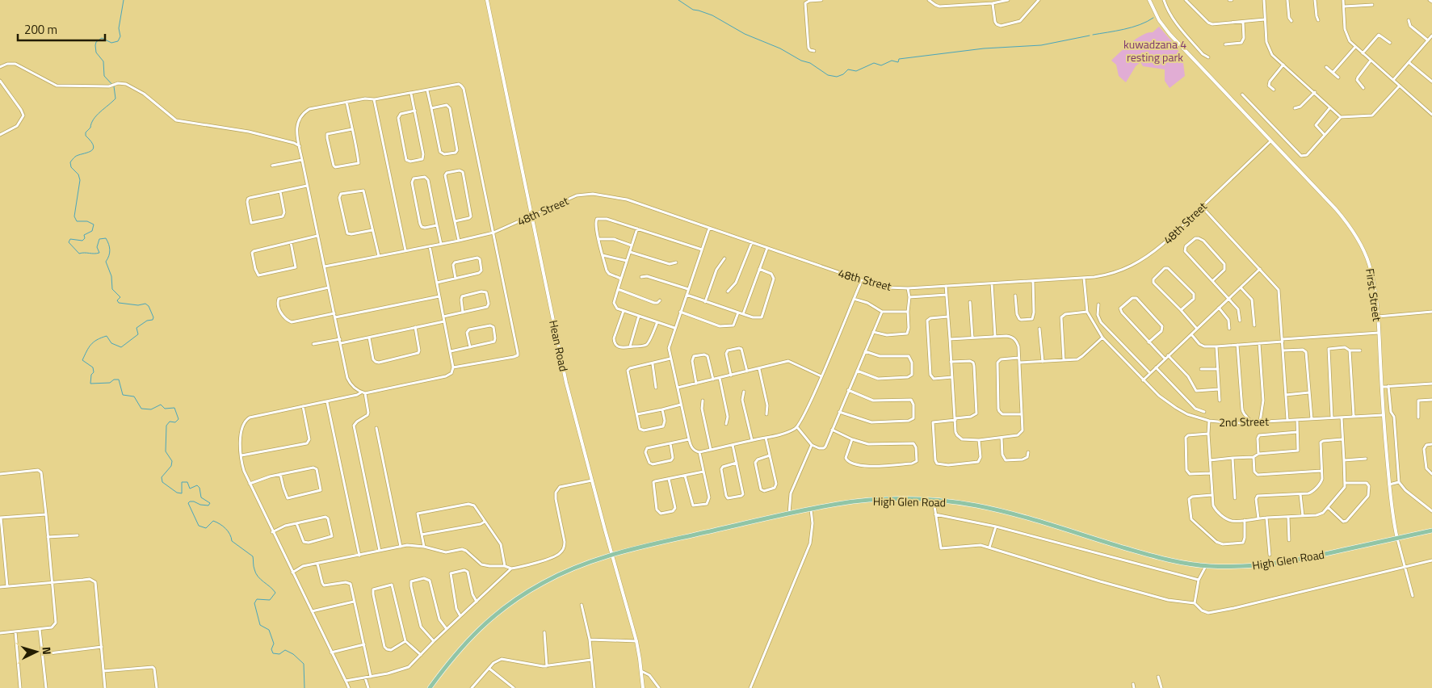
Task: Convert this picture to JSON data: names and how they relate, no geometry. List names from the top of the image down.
{
  "streets": {
    "main road": ["High Glen Road"],
    "street": [
      "48th Street",
      "First Street",
      "Hean Road",
      "2nd Street"
    ]
  },
  "crossings": [
    ["48th Street", "First Street"],
    ["48th Street", "Hean Road"],
    ["48th Street", "2nd Street"],
    ["First Street", "2nd Street"],
    ["First Street", "High Glen Road"],
    ["Hean Road", "High Glen Road"]
  ],
  "parks": ["kuwadzana 4 resting park"],
  "scale_bar": "200 m",
  "north": "right"
}
